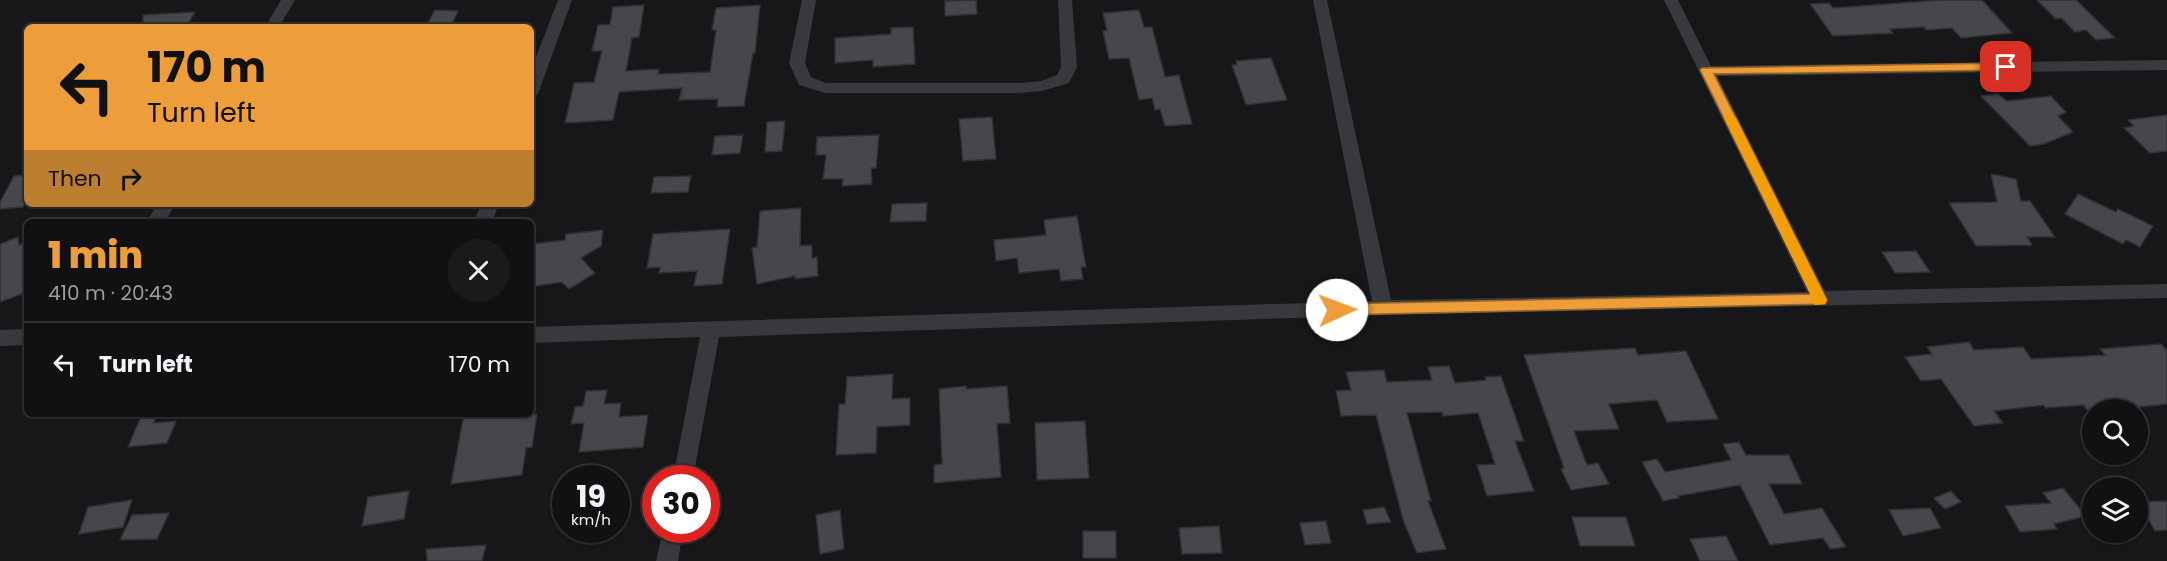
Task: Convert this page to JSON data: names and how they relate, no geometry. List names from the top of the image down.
{
  "page": {
    "turn": ["170 m", "Turn left"],
    "then": "Then",
    "heading": ["1 min", "410 m · 20:43"],
    "list": [
      {
        "name": "Turn left",
        "value": "170 m"
      }
    ],
    "speed": "19 km/h",
    "limit": "30"
  }
}
